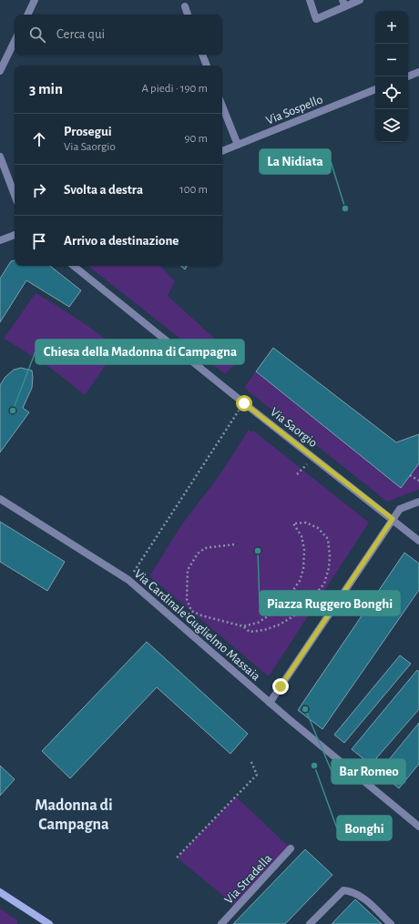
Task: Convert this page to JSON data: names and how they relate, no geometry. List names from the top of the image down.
{
  "streets": {
    "street": [
      "Via Sospello",
      "Via Saorgio",
      "Via Cardinale Guglielmo Massaia",
      "Via Stradella"
    ]
  },
  "districts": ["Madonna di Campagna"],
  "places": [
    "La Nidiata",
    "Chiesa della Madonna di Campagna",
    "Piazza Ruggero Bonghi",
    "Bar Romeo",
    "Bonghi"
  ],
  "page": {
    "map_buttons": ["+", "−"],
    "search": "Cerca qui",
    "heading": ["3 min", "A piedi · 190 m"],
    "list": [
      ["Prosegui", "Via Saorgio", "90 m"],
      ["Svolta a destra", "100 m"],
      "Arrivo a destinazione"
    ]
  }
}
